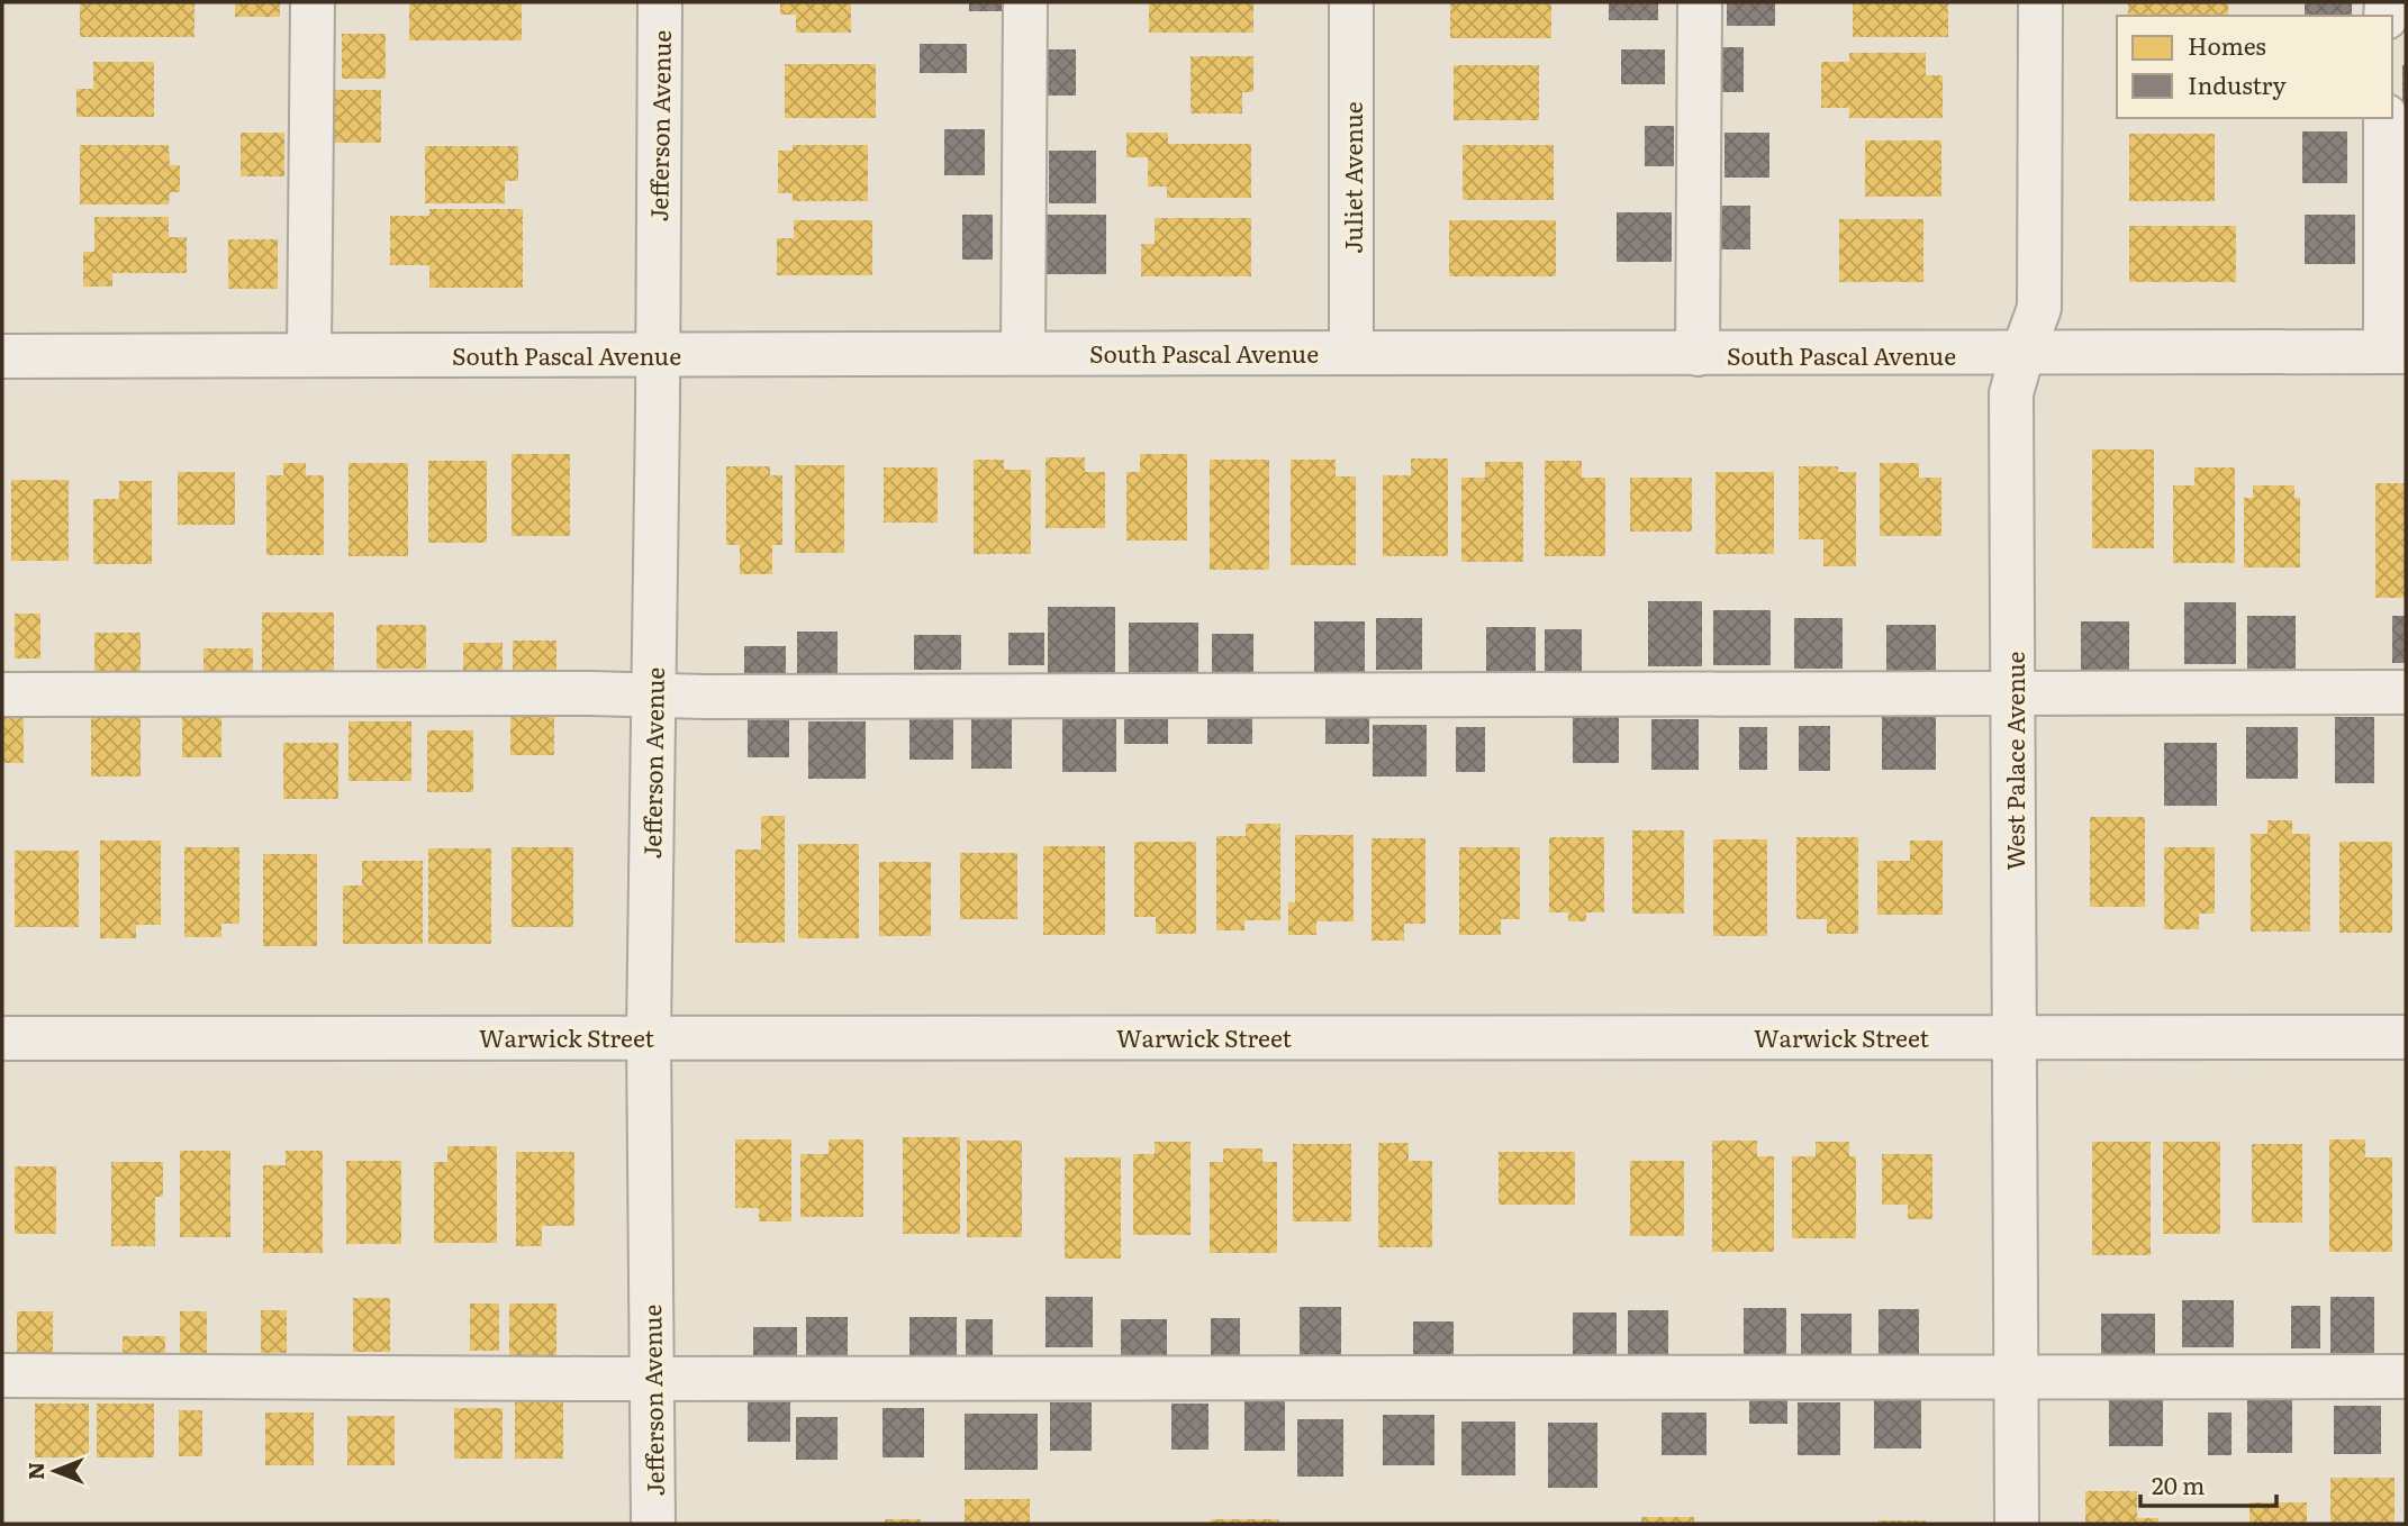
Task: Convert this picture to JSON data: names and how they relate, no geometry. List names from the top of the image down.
{
  "streets": {
    "street": [
      "Jefferson Avenue",
      "Juliet Avenue",
      "South Pascal Avenue",
      "West Palace Avenue",
      "Warwick Street"
    ]
  },
  "crossings": [
    ["Jefferson Avenue", "South Pascal Avenue"],
    ["Jefferson Avenue", "Warwick Street"],
    ["Juliet Avenue", "South Pascal Avenue"],
    ["South Pascal Avenue", "West Palace Avenue"],
    ["West Palace Avenue", "Warwick Street"]
  ],
  "legend": ["Homes", "Industry"],
  "scale_bar": "20 m",
  "north": "left"
}
